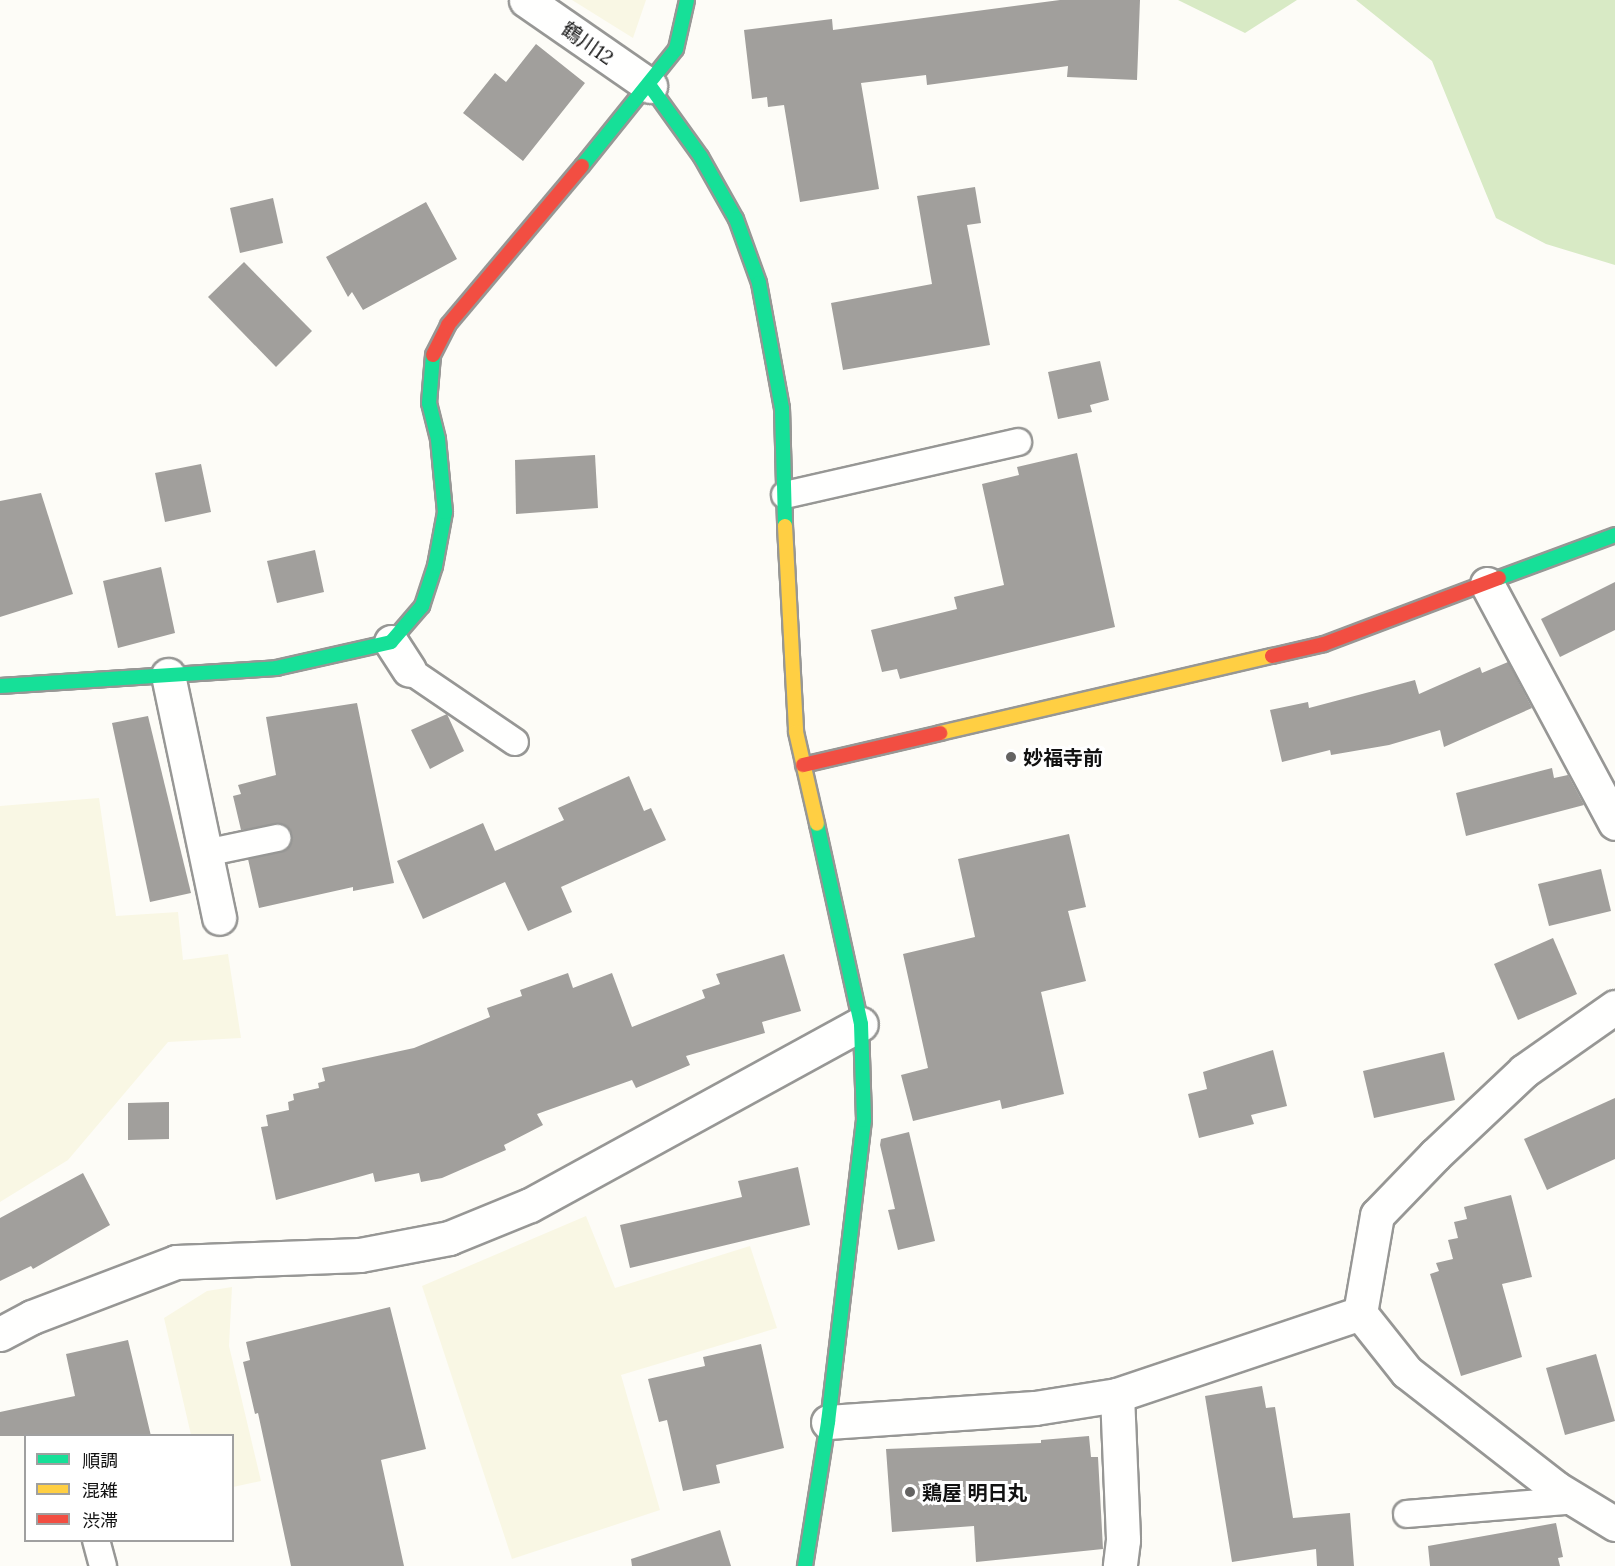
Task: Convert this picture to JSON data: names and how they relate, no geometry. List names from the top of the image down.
{
  "streets": {
    "street": ["鶴川12"]
  },
  "places": ["妙福寺前", "鶏屋 明日丸"],
  "legend": ["順調", "混雑", "渋滞"]
}
